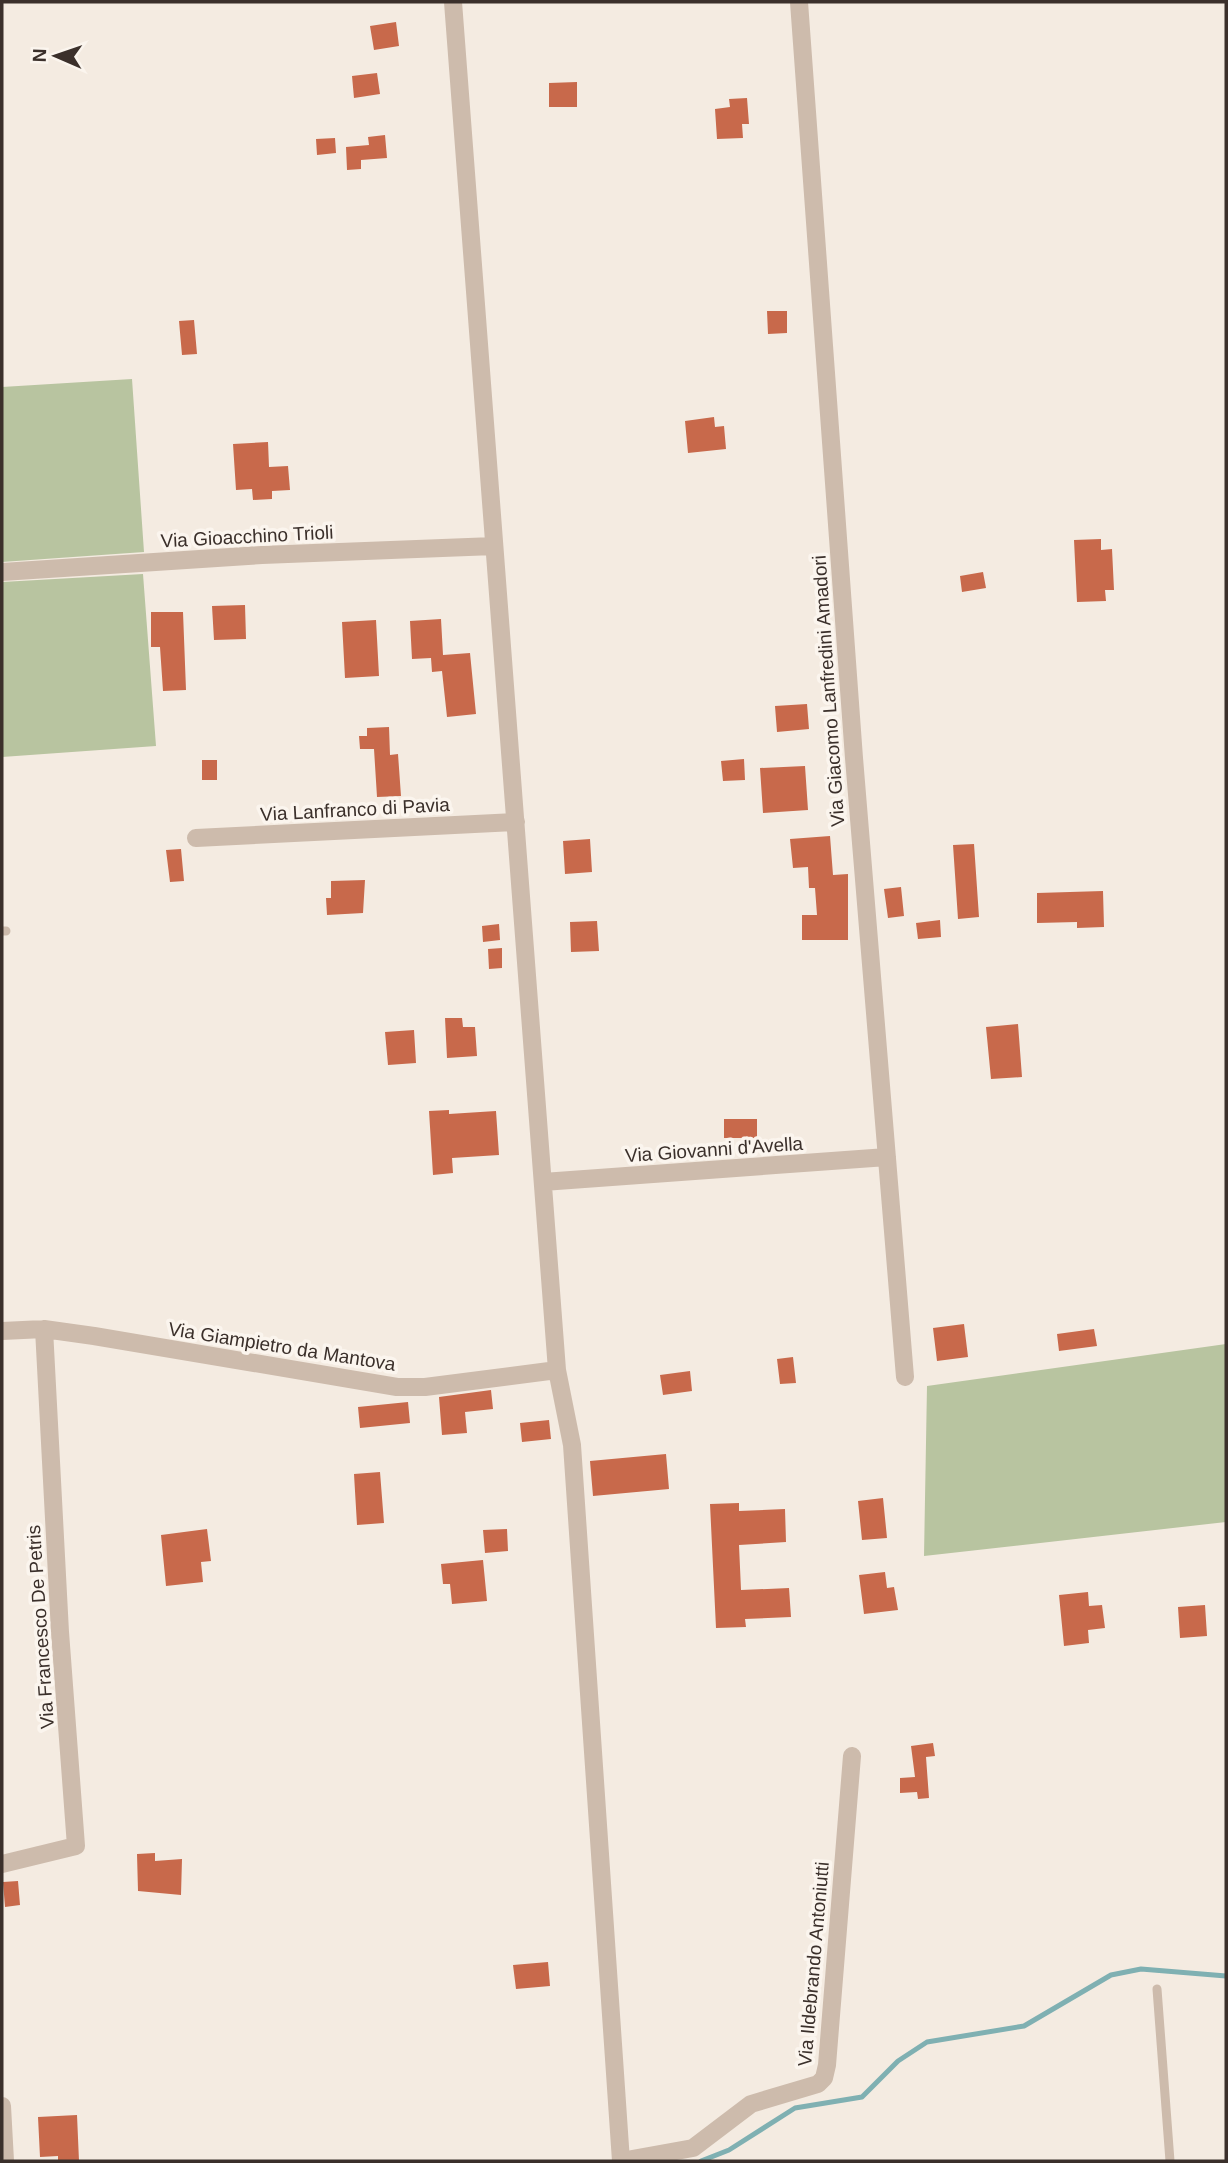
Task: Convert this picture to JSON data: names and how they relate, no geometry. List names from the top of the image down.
{
  "streets": {
    "street": [
      "Via Gioacchino Trioli",
      "Via Giacomo Lanfredini Amadori",
      "Via Lanfranco di Pavia",
      "Via Giovanni d'Avella",
      "Via Giampietro da Mantova",
      "Via Francesco De Petris",
      "Via Ildebrando Antoniutti"
    ]
  },
  "crossings": [
    ["Via Giacomo Lanfredini Amadori", "Via Giovanni d'Avella"],
    ["Via Giampietro da Mantova", "Via Francesco De Petris"]
  ],
  "north": "left"
}
